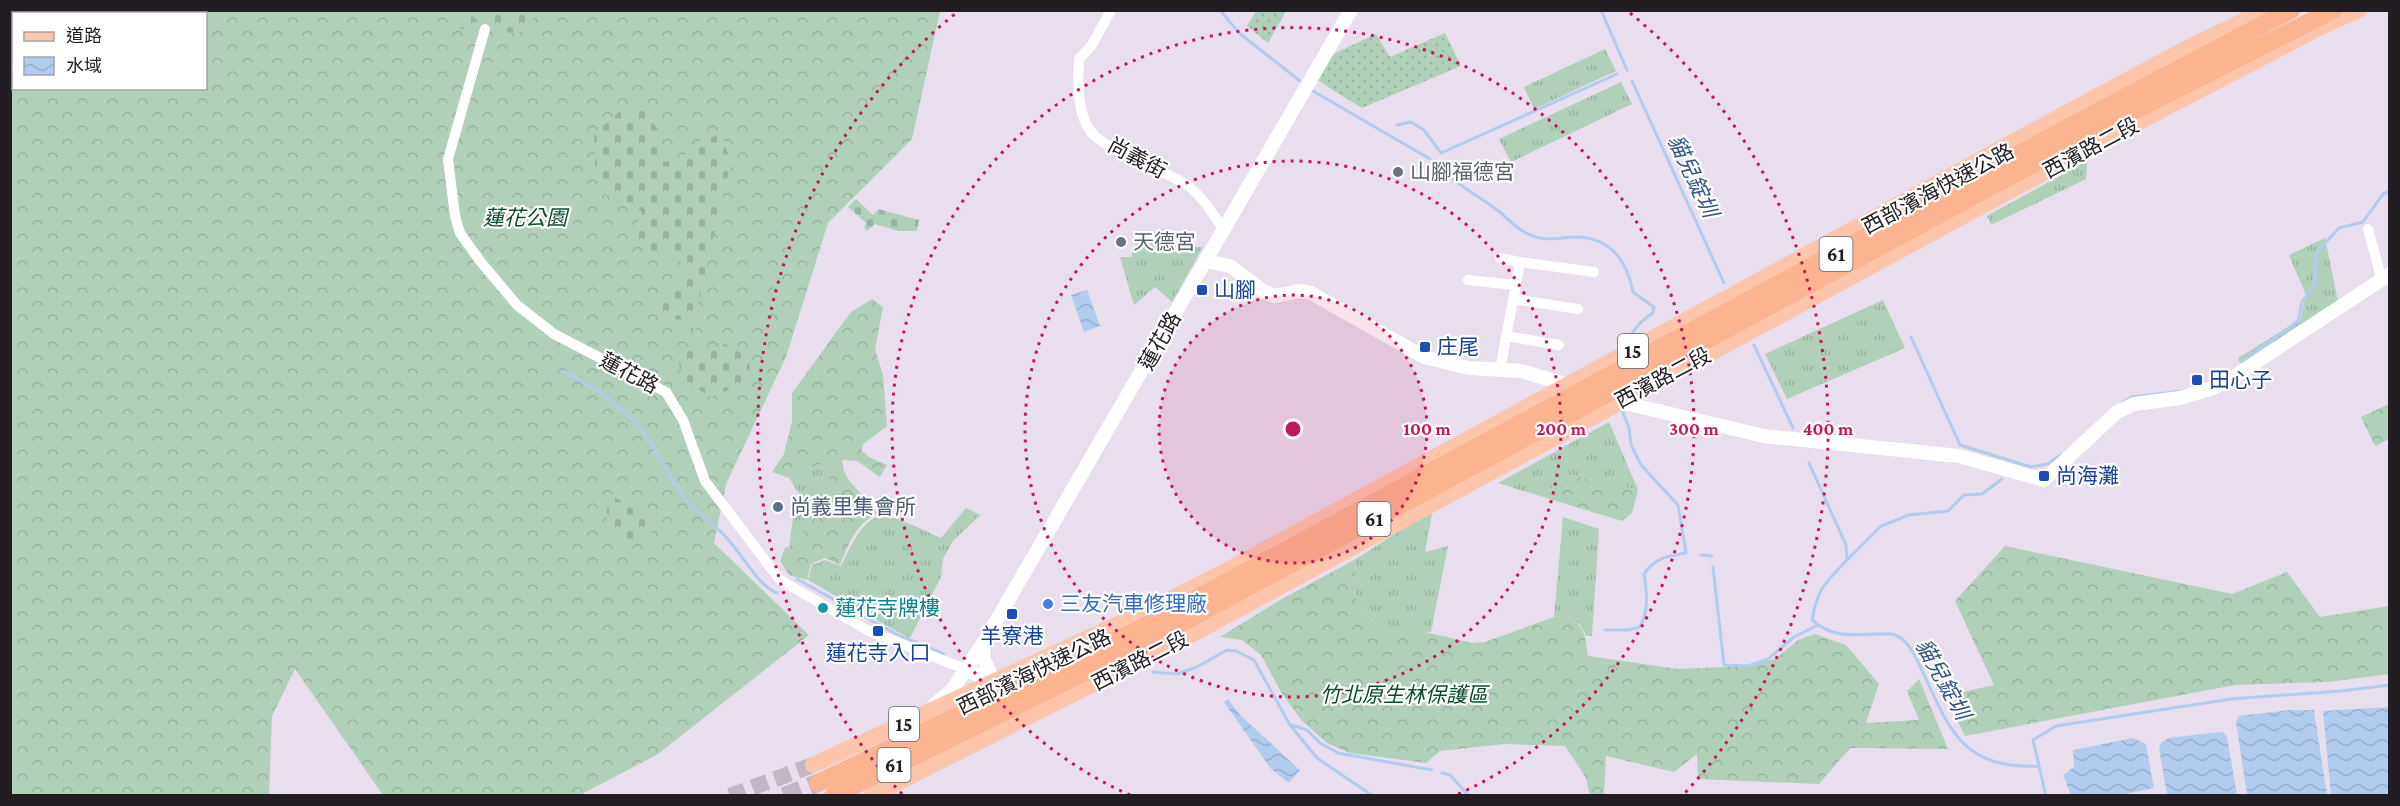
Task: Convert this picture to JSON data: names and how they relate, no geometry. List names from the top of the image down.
{
  "streets": {
    "highway": ["西部濱海快速公路", "61"],
    "main road": ["西濱路二段", "15"],
    "street": ["尚義街", "蓮花路"]
  },
  "crossings": [
    ["西濱路二段", "西部濱海快速公路"],
    ["西濱路二段", "蓮花路"],
    ["尚義街", "蓮花路"]
  ],
  "water": ["貓兒錠圳"],
  "parks": ["蓮花公園", "竹北原生林保護區"],
  "places": {
    "other": [
      "山腳福德宮",
      "天德宮",
      "尚義里集會所",
      "三友汽車修理廠",
      "蓮花寺牌樓"
    ],
    "transit": [
      "山腳",
      "庄尾",
      "田心子",
      "尚海灘",
      "羊寮港",
      "蓮花寺入口"
    ]
  },
  "legend": ["道路", "水域"],
  "rings": [
    "100 m",
    "200 m",
    "300 m",
    "400 m"
  ]
}
